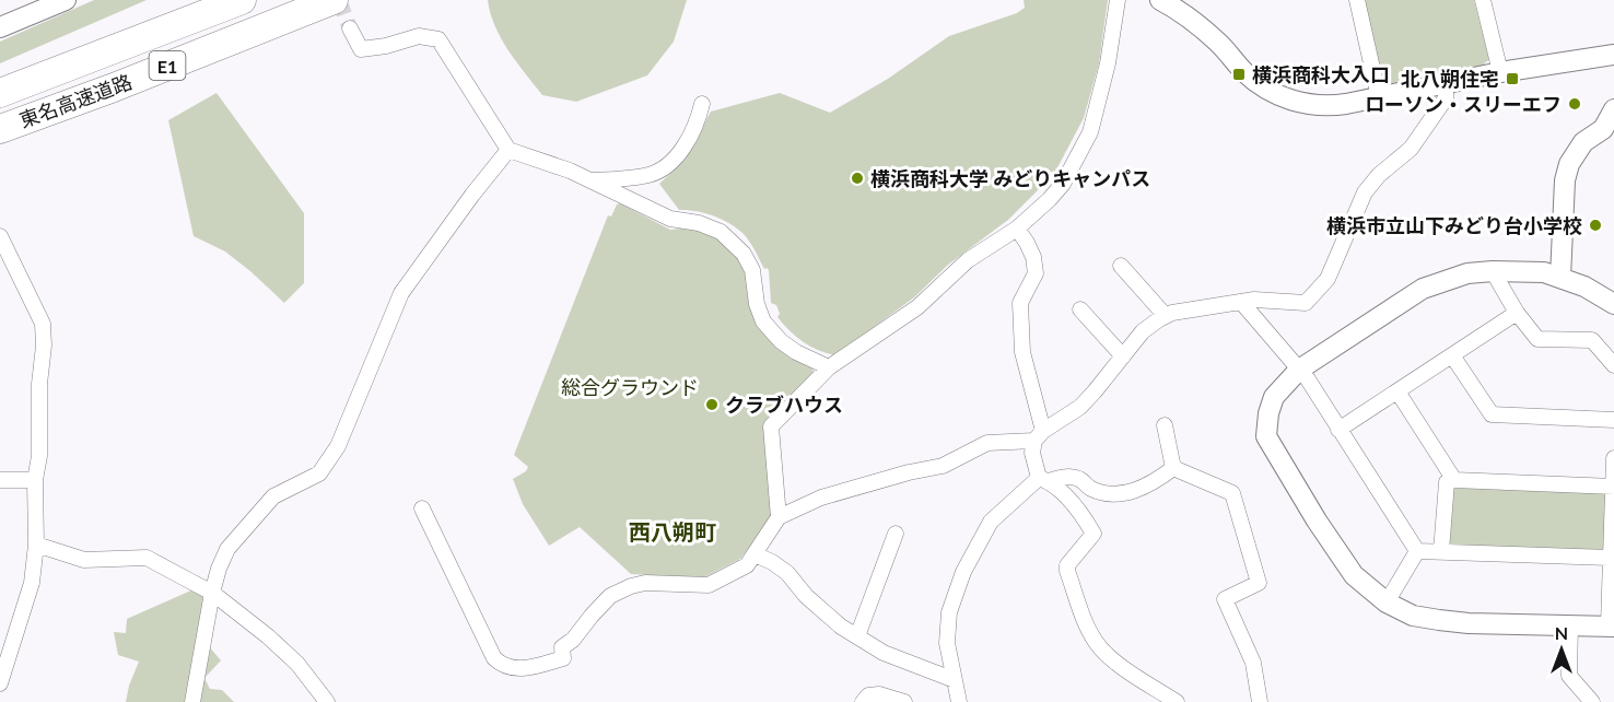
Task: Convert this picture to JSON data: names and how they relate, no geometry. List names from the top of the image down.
{
  "streets": {
    "highway": ["E1", "東名高速道路"]
  },
  "districts": ["西八朔町"],
  "parks": ["総合グラウンド"],
  "places": {
    "transit": ["横浜商科大入口", "北八朔住宅"],
    "other": [
      "ローソン・スリーエフ",
      "横浜商科大学 みどりキャンパス",
      "横浜市立山下みどり台小学校",
      "クラブハウス"
    ]
  },
  "north": "top"
}
